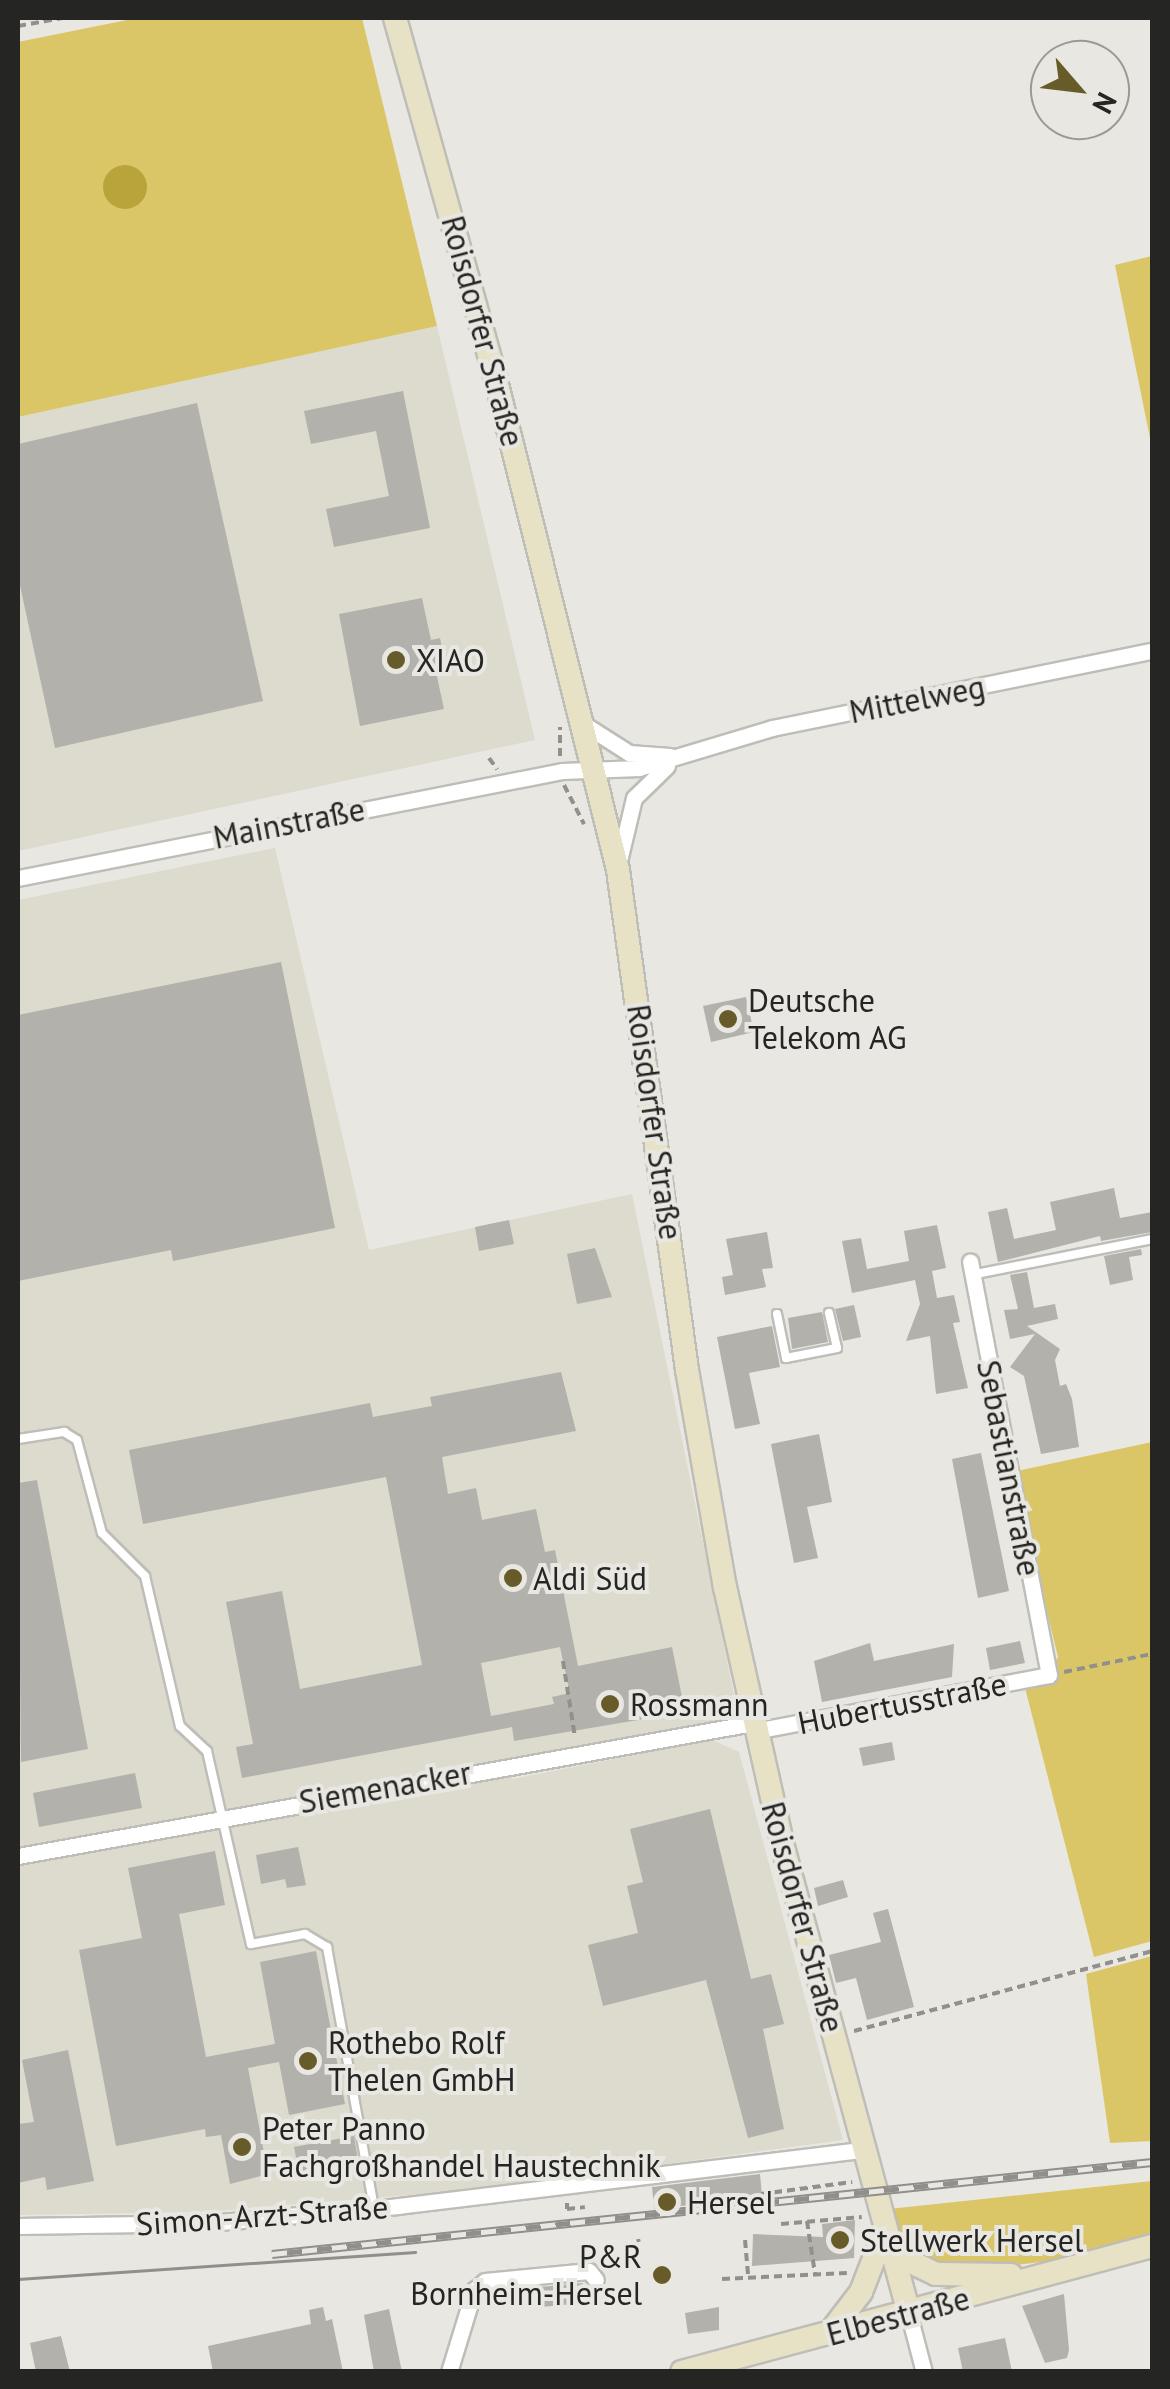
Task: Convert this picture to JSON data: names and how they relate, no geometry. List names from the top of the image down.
{
  "streets": {
    "main road": ["Roisdorfer Straße", "Elbestraße"],
    "street": [
      "Mittelweg",
      "Mainstraße",
      "Sebastianstraße",
      "Hubertusstraße",
      "Siemenacker",
      "Simon-Arzt-Straße"
    ]
  },
  "crossings": [
    ["Roisdorfer Straße", "Mittelweg"],
    ["Roisdorfer Straße", "Hubertusstraße"],
    ["Roisdorfer Straße", "Siemenacker"],
    ["Roisdorfer Straße", "Simon-Arzt-Straße"],
    ["Roisdorfer Straße", "Elbestraße"],
    ["Mittelweg", "Mainstraße"],
    ["Sebastianstraße", "Hubertusstraße"],
    ["Hubertusstraße", "Siemenacker"]
  ],
  "places": [
    "XIAO",
    "Deutsche Telekom AG",
    "Aldi Süd",
    "Rossmann",
    "Rothebo Rolf Thelen GmbH",
    "Peter Panno Fachgroßhandel Haustechnik",
    "Hersel",
    "Stellwerk Hersel",
    "P&R Bornheim-Hersel"
  ],
  "north": "bottom right"
}
